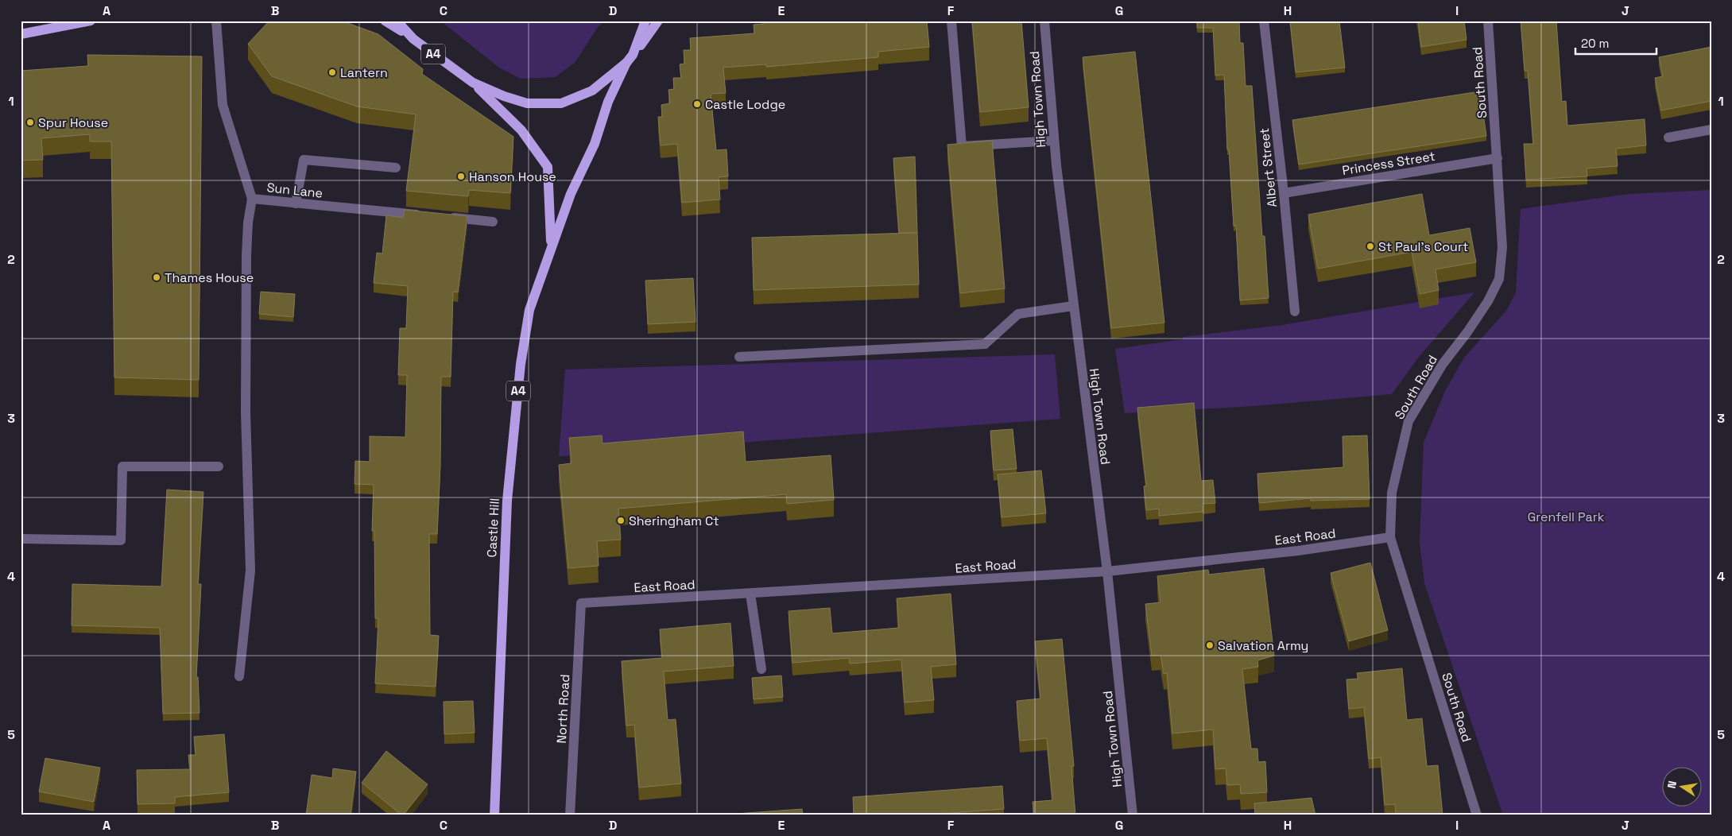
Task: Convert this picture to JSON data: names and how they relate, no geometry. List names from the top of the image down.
{
  "streets": {
    "main road": ["A4", "Castle Hill"],
    "street": [
      "South Road",
      "High Town Road",
      "Princess Street",
      "Albert Street",
      "Sun Lane",
      "East Road",
      "North Road"
    ]
  },
  "crossings": [
    ["A4", "Castle Hill"],
    ["South Road", "Princess Street"],
    ["South Road", "East Road"],
    ["High Town Road", "East Road"],
    ["Princess Street", "Albert Street"],
    ["East Road", "North Road"]
  ],
  "parks": ["Grenfell Park"],
  "places": [
    "Lantern",
    "Castle Lodge",
    "Spur House",
    "Hanson House",
    "St Paul's Court",
    "Thames House",
    "Sheringham Ct",
    "Salvation Army"
  ],
  "scale_bar": "20 m",
  "north": "left",
  "grid": {
    "columns": [
      "A",
      "B",
      "C",
      "D",
      "E",
      "F",
      "G",
      "H",
      "I",
      "J"
    ],
    "rows": [
      "1",
      "2",
      "3",
      "4",
      "5"
    ]
  }
}
